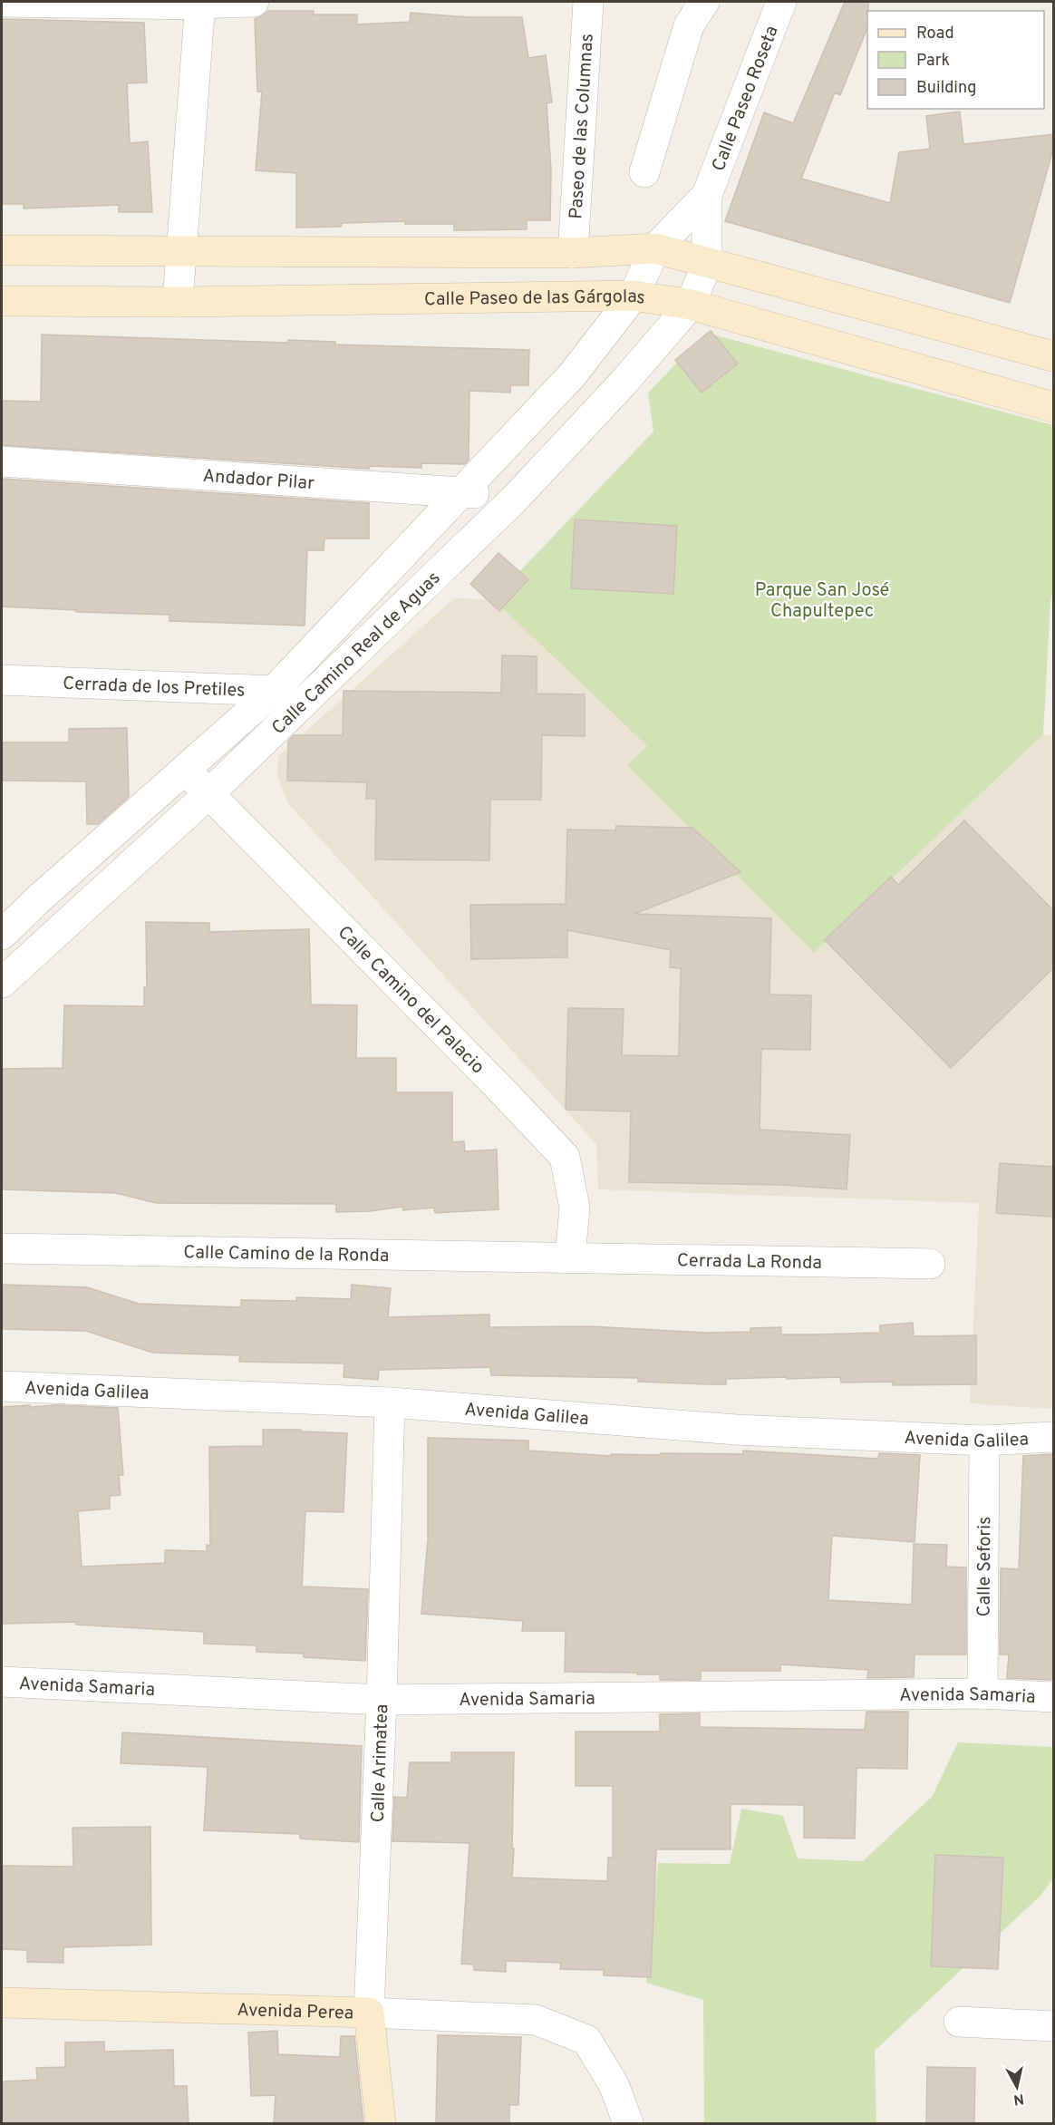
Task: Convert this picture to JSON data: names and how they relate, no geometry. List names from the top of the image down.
{
  "streets": {
    "street": [
      "Calle Paseo Roseta",
      "Paseo de las Columnas",
      "Calle Paseo de las Gárgolas",
      "Andador Pilar",
      "Calle Camino Real de Aguas",
      "Cerrada de los Pretiles",
      "Calle Camino del Palacio",
      "Calle Camino de la Ronda",
      "Cerrada La Ronda",
      "Avenida Galilea",
      "Calle Seforis",
      "Avenida Samaria",
      "Calle Arimatea",
      "Avenida Perea"
    ]
  },
  "crossings": [
    ["Calle Paseo Roseta", "Calle Paseo de las Gárgolas"],
    ["Calle Paseo Roseta", "Calle Camino Real de Aguas"],
    ["Calle Paseo de las Gárgolas", "Calle Camino Real de Aguas"],
    ["Andador Pilar", "Calle Camino Real de Aguas"],
    ["Calle Camino Real de Aguas", "Cerrada de los Pretiles"],
    ["Calle Camino Real de Aguas", "Calle Camino del Palacio"],
    ["Calle Camino del Palacio", "Calle Camino de la Ronda"],
    ["Calle Camino del Palacio", "Cerrada La Ronda"],
    ["Calle Camino de la Ronda", "Cerrada La Ronda"],
    ["Avenida Galilea", "Calle Seforis"],
    ["Avenida Galilea", "Calle Arimatea"],
    ["Calle Seforis", "Avenida Samaria"],
    ["Avenida Samaria", "Calle Arimatea"],
    ["Calle Arimatea", "Avenida Perea"]
  ],
  "parks": ["Parque San José Chapultepec"],
  "legend": ["Road", "Park", "Building"],
  "north": "bottom"
}
